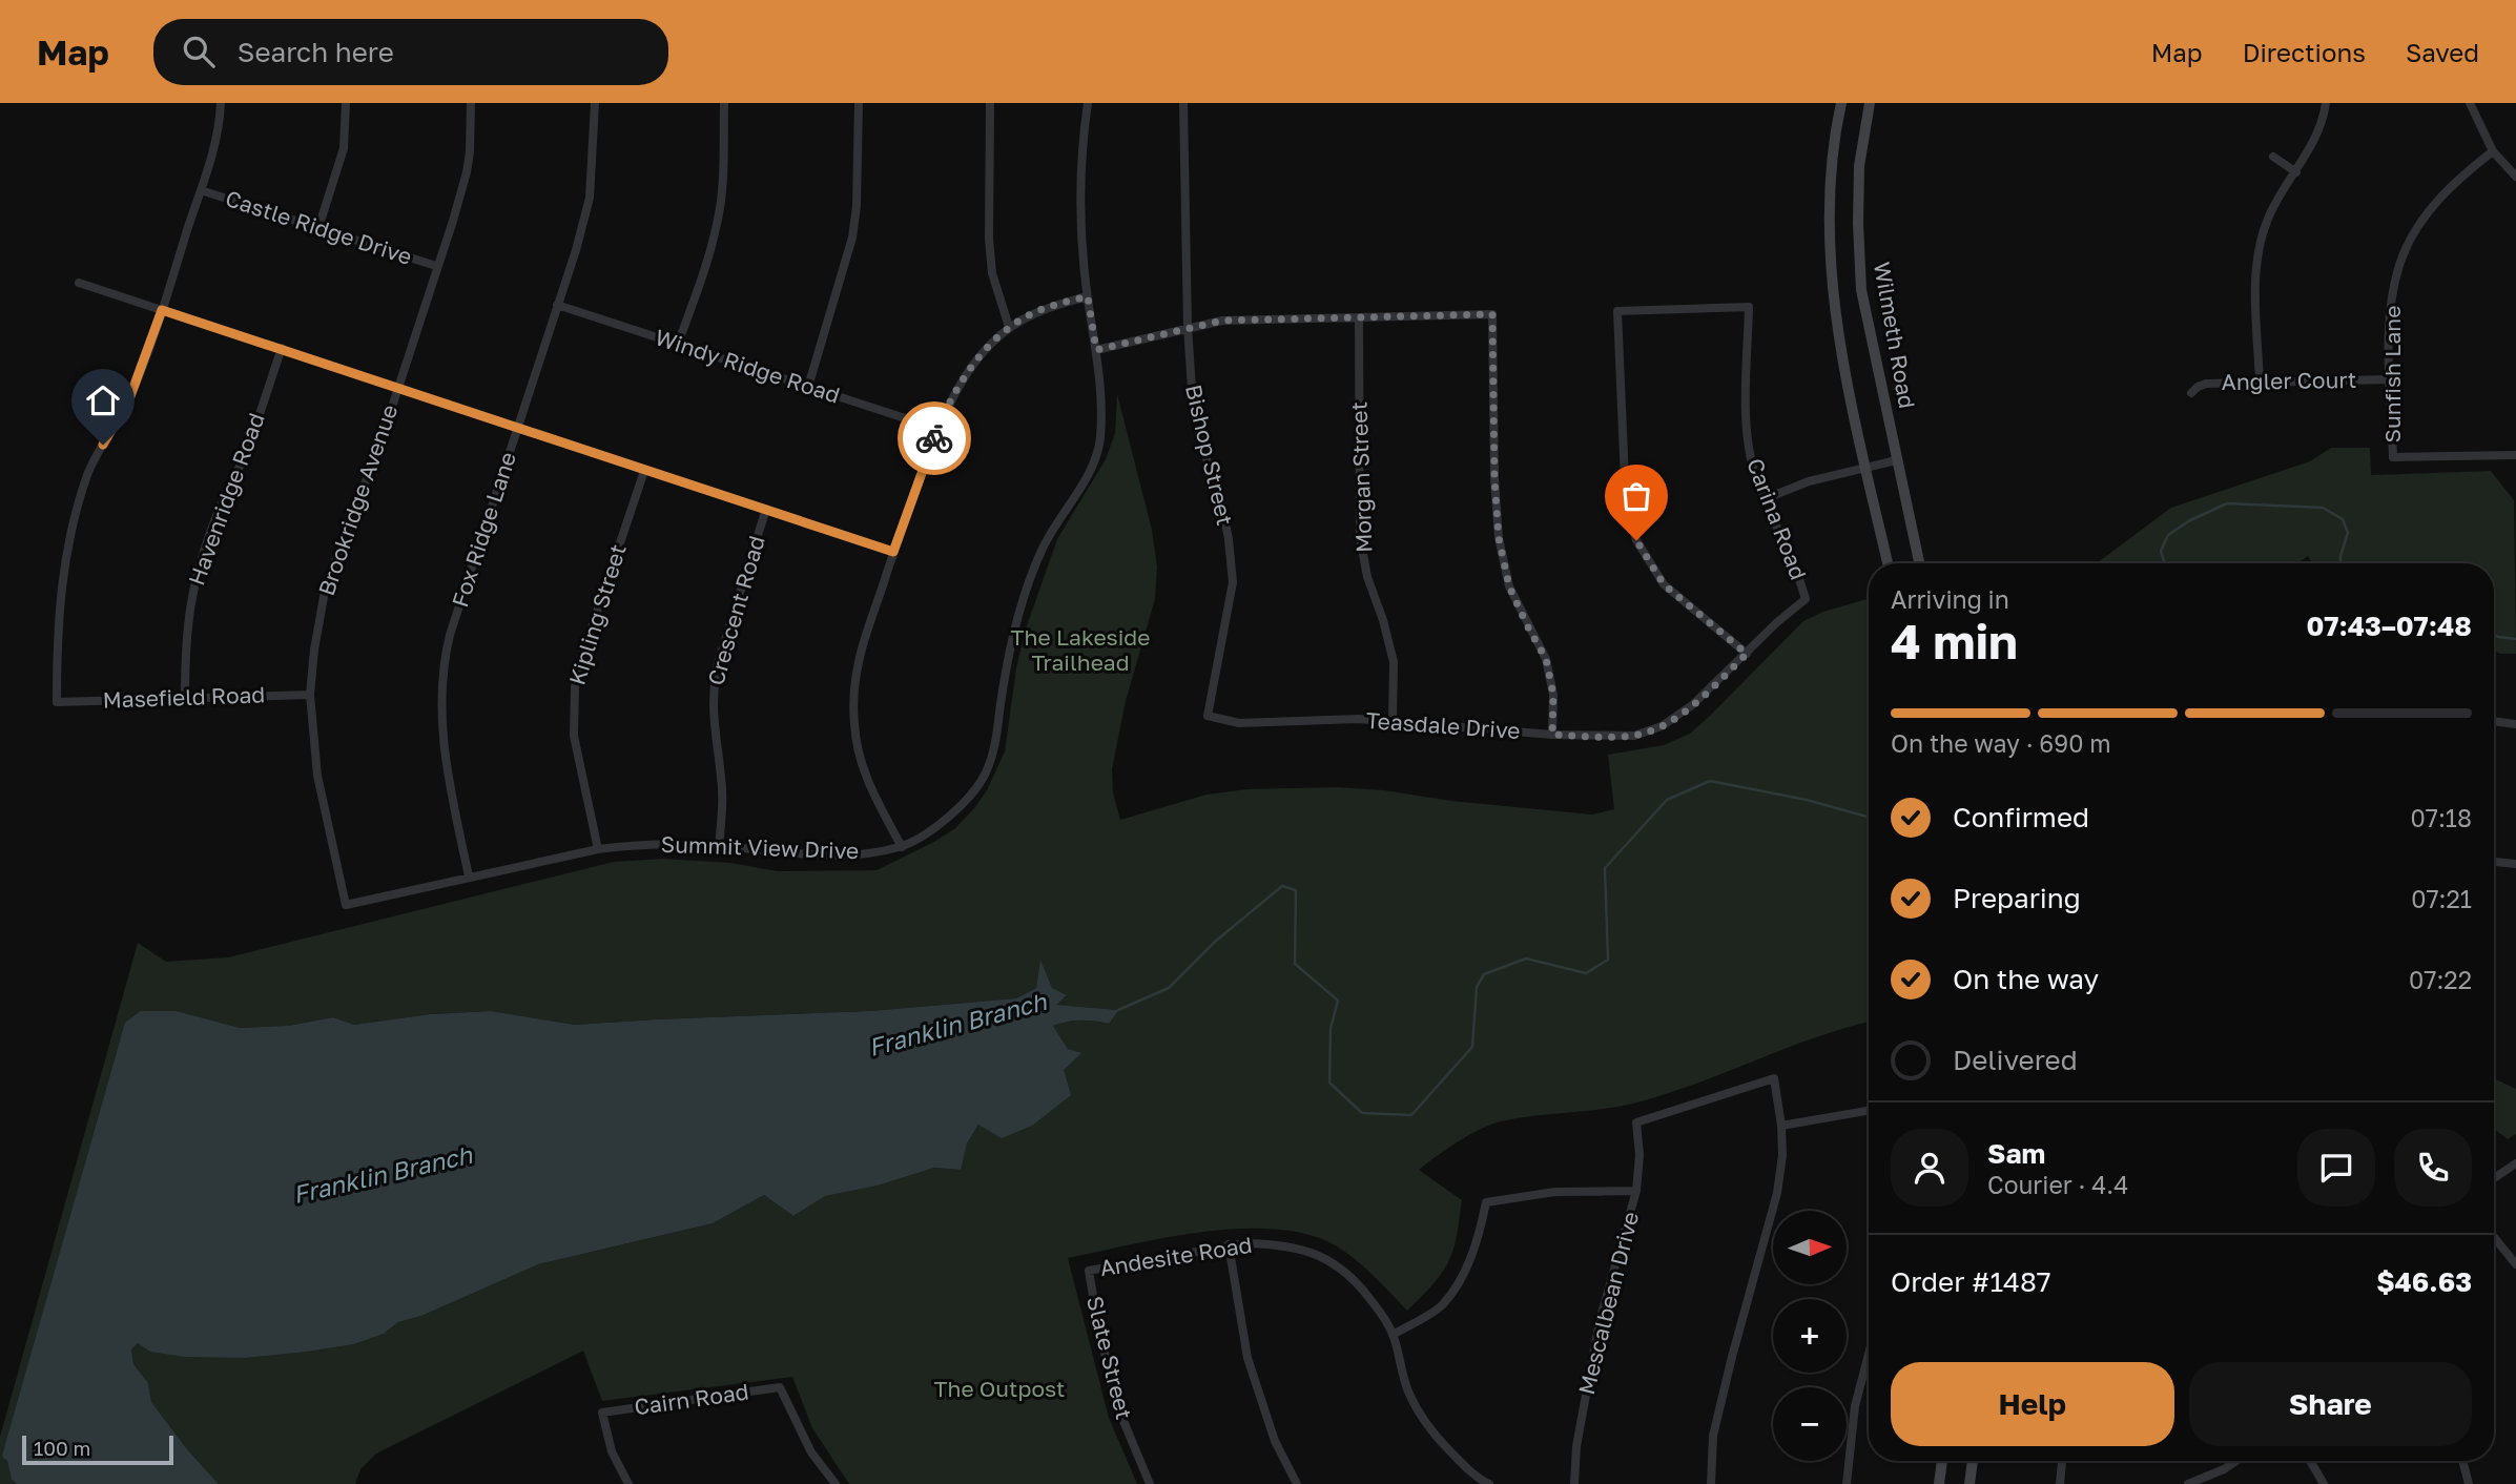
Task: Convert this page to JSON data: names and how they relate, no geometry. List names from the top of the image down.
{
  "streets": {
    "street": [
      "Castle Ridge Drive",
      "Wilmeth Road",
      "Windy Ridge Road",
      "Sunfish Lane",
      "Angler Court",
      "Bishop Street",
      "Morgan Street",
      "Havenridge Road",
      "Brookridge Avenue",
      "Carina Road",
      "Fox Ridge Lane",
      "Crescent Road",
      "Kipling Street",
      "Masefield Road",
      "Teasdale Drive",
      "Summit View Drive",
      "Andesite Road",
      "Mescalbean Drive",
      "Slate Street",
      "Cairn Road"
    ]
  },
  "crossings": [
    ["Castle Ridge Drive", "Brookridge Avenue"],
    ["Windy Ridge Road", "Fox Ridge Lane"],
    ["Sunfish Lane", "Angler Court"],
    ["Bishop Street", "Teasdale Drive"],
    ["Morgan Street", "Teasdale Drive"],
    ["Havenridge Road", "Masefield Road"],
    ["Brookridge Avenue", "Masefield Road"],
    ["Brookridge Avenue", "Summit View Drive"],
    ["Carina Road", "Teasdale Drive"],
    ["Fox Ridge Lane", "Summit View Drive"],
    ["Crescent Road", "Summit View Drive"],
    ["Kipling Street", "Summit View Drive"],
    ["Andesite Road", "Slate Street"]
  ],
  "water": ["Franklin Branch"],
  "parks": ["The Lakeside Trailhead", "The Outpost"],
  "scale_bar": "100 m",
  "north": "right",
  "page": {
    "header": "Map",
    "search": "Search here",
    "nav": ["Map", "Directions", "Saved"],
    "heading": ["4 min", "Arriving in", "07:43–07:48"],
    "panel": [
      "Sam",
      "Courier · 4.4",
      "Order #1487",
      "$46.63"
    ],
    "bar": "On the way · 690 m",
    "list": [
      ["Confirmed", "07:18"],
      ["Preparing", "07:21"],
      ["On the way", "07:22"],
      "Delivered"
    ],
    "map_buttons": ["+", "−"],
    "buttons": ["Help", "Share"],
    "scale": "100 m"
  }
}
